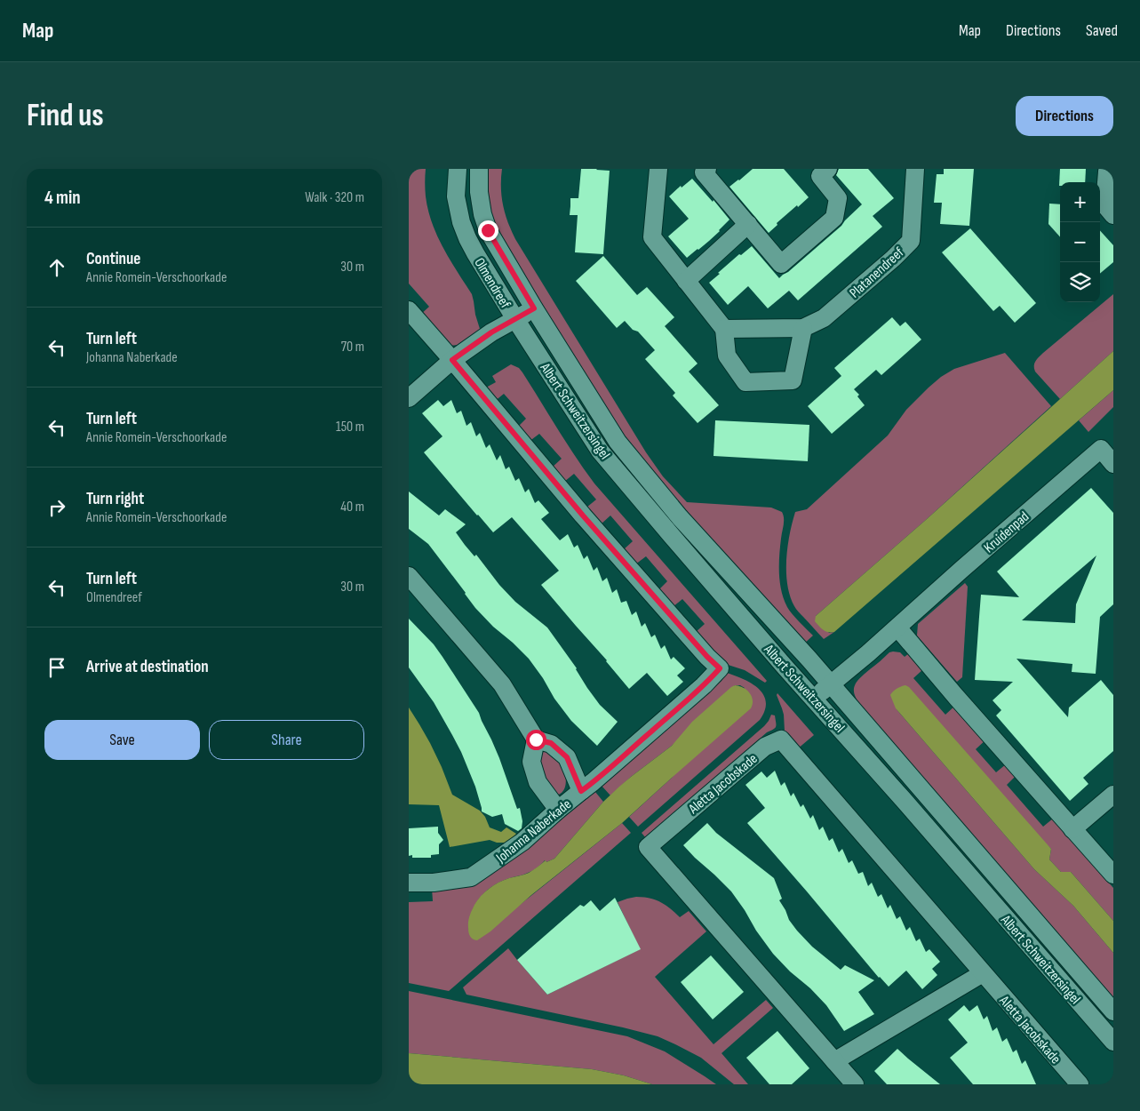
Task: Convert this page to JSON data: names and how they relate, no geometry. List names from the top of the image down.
{
  "streets": {
    "street": [
      "Platanendreef",
      "Olmendreef",
      "Albert Schweitzersingel",
      "Kruidenpad",
      "Aletta Jacobskade",
      "Johanna Naberkade"
    ]
  },
  "crossings": [
    ["Olmendreef", "Albert Schweitzersingel"],
    ["Albert Schweitzersingel", "Kruidenpad"]
  ],
  "page": {
    "header": "Map",
    "nav": ["Map", "Directions", "Saved"],
    "buttons": [
      "Directions",
      ["Save", "Share"]
    ],
    "title": "Find us",
    "heading": ["4 min", "Walk · 320 m"],
    "map_buttons": ["+", "−"],
    "list": [
      ["Continue", "Annie Romein-Verschoorkade", "30 m"],
      ["Turn left", "Johanna Naberkade", "70 m"],
      ["Turn left", "Annie Romein-Verschoorkade", "150 m"],
      ["Turn right", "Annie Romein-Verschoorkade", "40 m"],
      ["Turn left", "Olmendreef", "30 m"],
      "Arrive at destination"
    ]
  }
}
